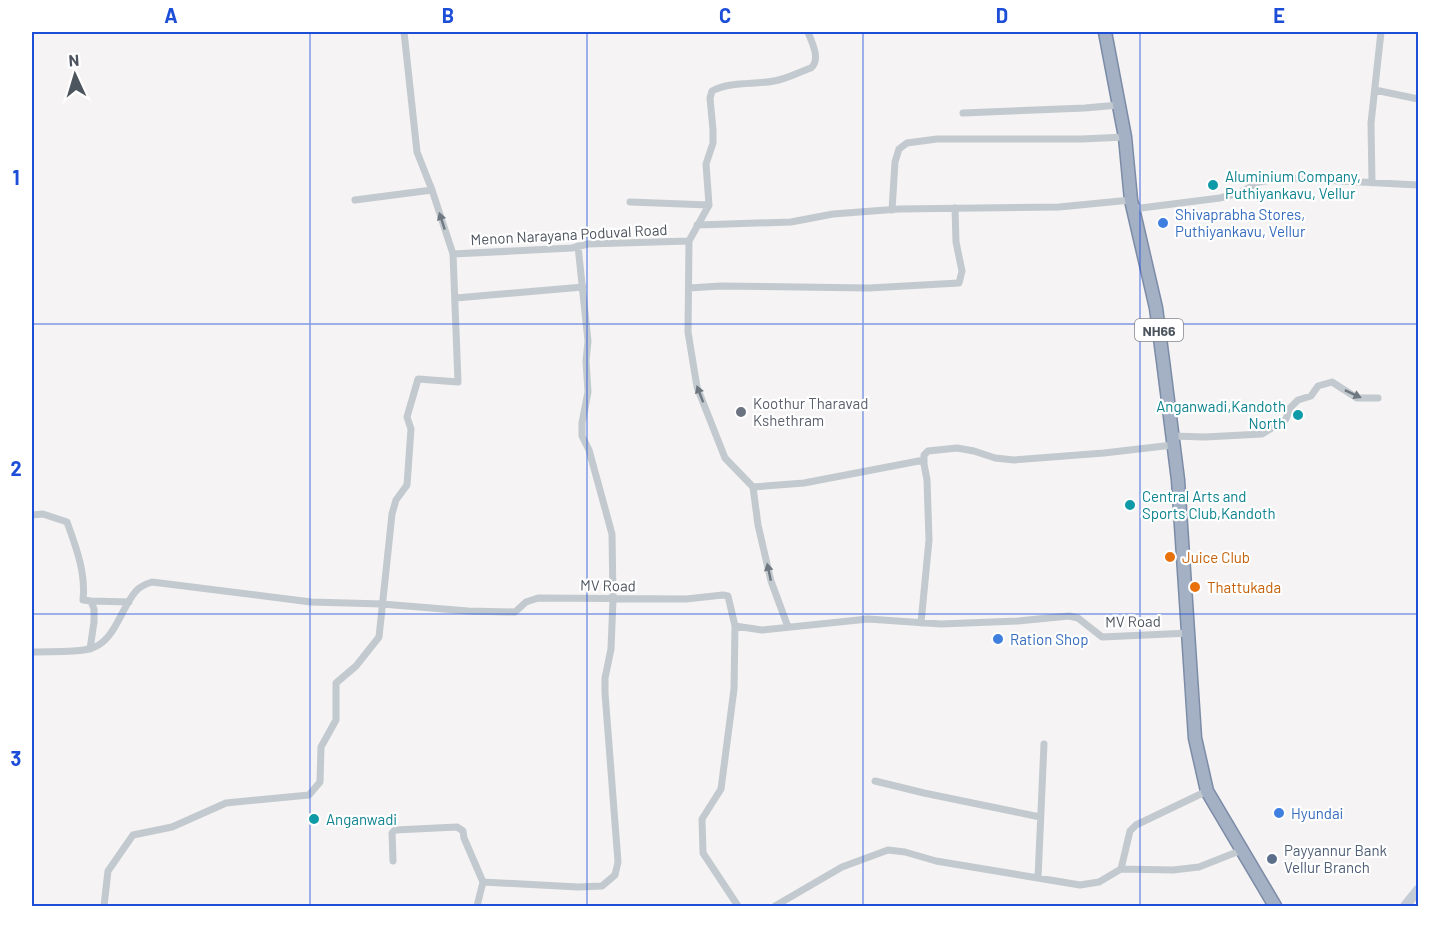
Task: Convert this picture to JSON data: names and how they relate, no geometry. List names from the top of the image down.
{
  "streets": {
    "highway": ["NH66"],
    "street": ["Menon Narayana Poduval Road", "MV Road"]
  },
  "crossings": [
    ["NH66", "MV Road"]
  ],
  "one_way": ["Menon Narayana Poduval Road"],
  "places": [
    "Aluminium Company, Puthiyankavu, Vellur",
    "Shivaprabha Stores, Puthiyankavu, Vellur",
    "Koothur Tharavad Kshethram",
    "Anganwadi,Kandoth North",
    "Central Arts and Sports Club,Kandoth",
    "Juice Club",
    "Thattukada",
    "Ration Shop",
    "Hyundai",
    "Anganwadi",
    "Payyannur Bank Vellur Branch"
  ],
  "north": "top",
  "grid": {
    "columns": [
      "A",
      "B",
      "C",
      "D",
      "E"
    ],
    "rows": ["1", "2", "3"]
  }
}
